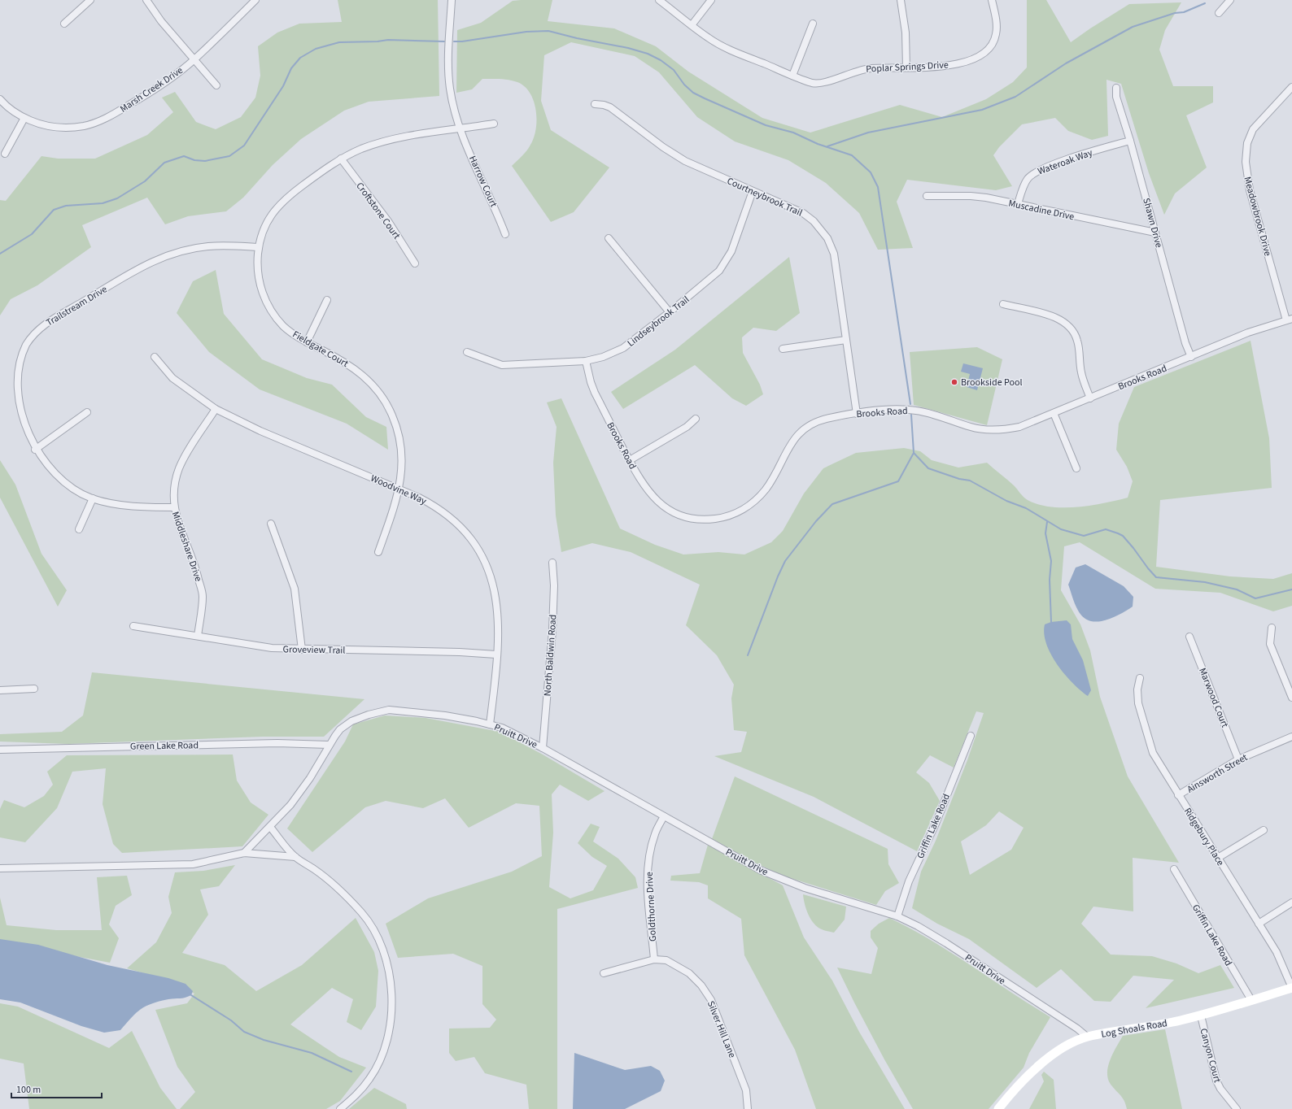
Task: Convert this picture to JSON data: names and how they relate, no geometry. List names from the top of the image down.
{
  "streets": {
    "street": [
      "Poplar Springs Drive",
      "Marsh Creek Drive",
      "Wateroak Way",
      "Harrow Court",
      "Courtneybrook Trail",
      "Muscadine Drive",
      "Croftstone Court",
      "Meadowbrook Drive",
      "Shawn Drive",
      "Trailstream Drive",
      "Lindseybrook Trail",
      "Fieldgate Court",
      "Brooks Road",
      "Woodvine Way",
      "Middleshare Drive",
      "Groveview Trail",
      "North Baldwin Road",
      "Marwood Court",
      "Pruitt Drive",
      "Green Lake Road",
      "Ainsworth Street",
      "Griffin Lake Road",
      "Ridgebury Place",
      "Goldthorne Drive",
      "Log Shoals Road",
      "Silver Hill Lane",
      "Canyon Court"
    ]
  },
  "crossings": [
    ["Wateroak Way", "Muscadine Drive"],
    ["Wateroak Way", "Shawn Drive"],
    ["Harrow Court", "Fieldgate Court"],
    ["Courtneybrook Trail", "Lindseybrook Trail"],
    ["Courtneybrook Trail", "Brooks Road"],
    ["Muscadine Drive", "Shawn Drive"],
    ["Croftstone Court", "Fieldgate Court"],
    ["Meadowbrook Drive", "Brooks Road"],
    ["Shawn Drive", "Brooks Road"],
    ["Trailstream Drive", "Fieldgate Court"],
    ["Trailstream Drive", "Middleshare Drive"],
    ["Lindseybrook Trail", "Brooks Road"],
    ["Fieldgate Court", "Woodvine Way"],
    ["Woodvine Way", "Middleshare Drive"],
    ["Woodvine Way", "Groveview Trail"],
    ["Woodvine Way", "Pruitt Drive"],
    ["Middleshare Drive", "Groveview Trail"],
    ["North Baldwin Road", "Pruitt Drive"],
    ["Marwood Court", "Ainsworth Street"],
    ["Pruitt Drive", "Green Lake Road"],
    ["Pruitt Drive", "Griffin Lake Road"],
    ["Pruitt Drive", "Goldthorne Drive"],
    ["Pruitt Drive", "Log Shoals Road"],
    ["Ainsworth Street", "Ridgebury Place"],
    ["Griffin Lake Road", "Log Shoals Road"],
    ["Ridgebury Place", "Log Shoals Road"],
    ["Goldthorne Drive", "Silver Hill Lane"],
    ["Log Shoals Road", "Canyon Court"]
  ],
  "places": ["Brookside Pool"],
  "scale_bar": "100 m"
}
